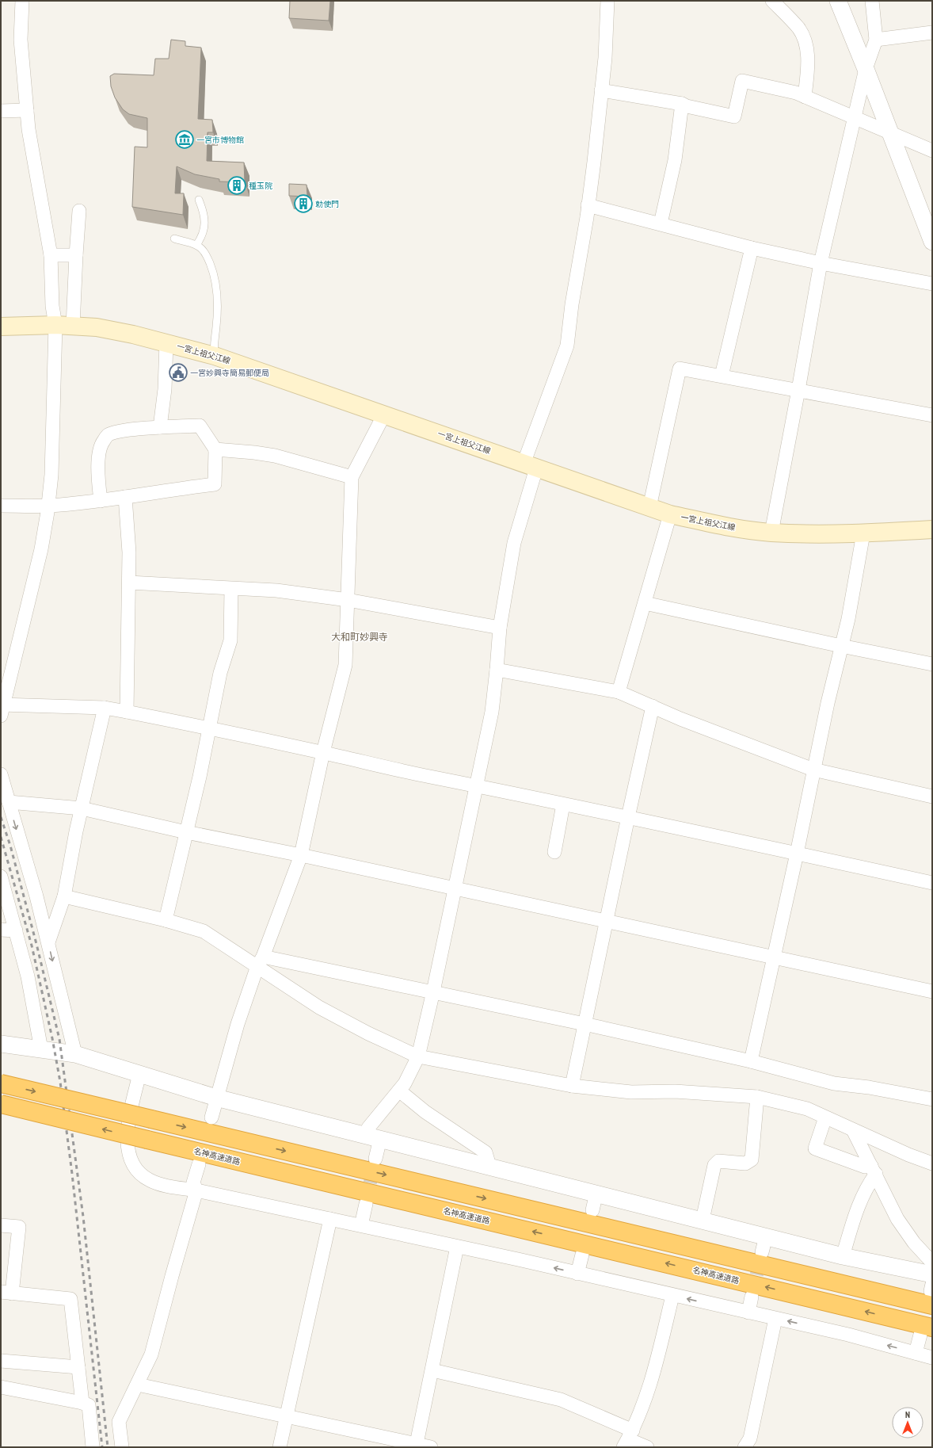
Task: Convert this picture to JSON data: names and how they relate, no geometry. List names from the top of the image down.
{
  "streets": {
    "highway": ["名神高速道路"],
    "main road": ["一宮上祖父江線"]
  },
  "districts": ["大和町妙興寺"],
  "places": {
    "museum": ["一宮市博物館"],
    "building": ["種玉院", "勅使門"],
    "public building": ["一宮妙興寺簡易郵便局"]
  },
  "north": "top"
}
